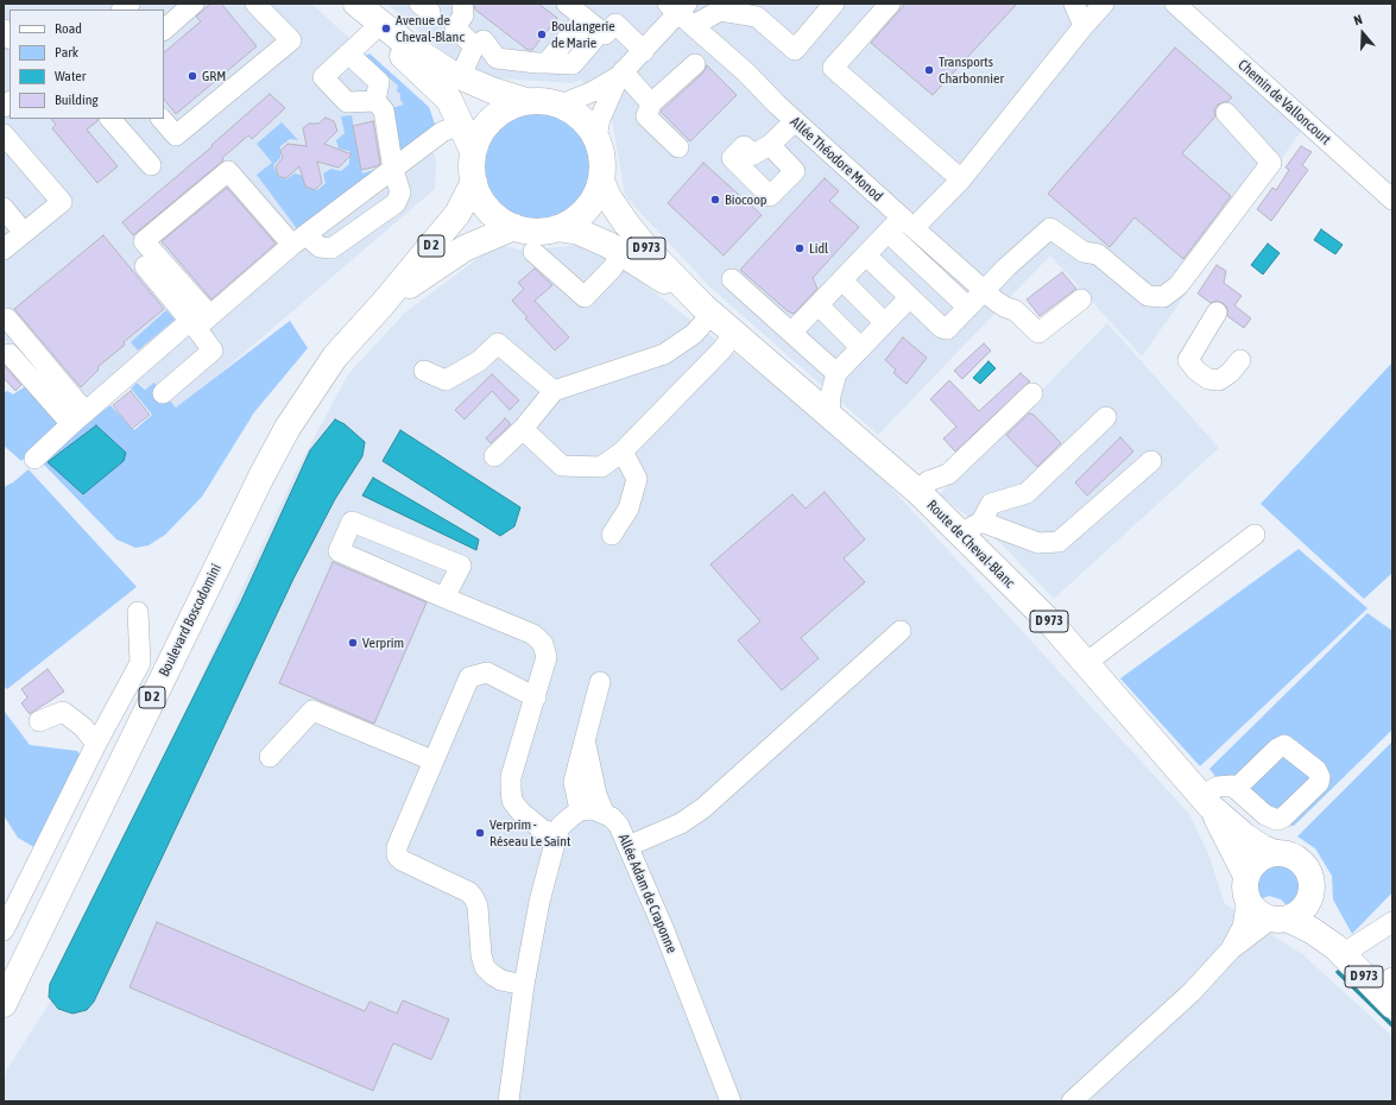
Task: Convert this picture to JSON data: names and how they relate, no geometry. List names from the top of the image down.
{
  "streets": {
    "main road": [
      "D 2",
      "D 973",
      "Route de Cheval-Blanc",
      "Boulevard Boscodomini"
    ],
    "street": ["Chemin de Valloncourt", "Allée Théodore Monod", "Allée Adam de Craponne"]
  },
  "crossings": [
    ["D 973", "Route de Cheval-Blanc"],
    ["D 973", "Boulevard Boscodomini"]
  ],
  "places": [
    "Avenue de Cheval-Blanc",
    "Boulangerie de Marie",
    "Transports Charbonnier",
    "GRM",
    "Biocoop",
    "Lidl",
    "Verprim",
    "Verprim - Réseau Le Saint"
  ],
  "legend": [
    "Road",
    "Park",
    "Water",
    "Building"
  ],
  "north": "top"
}
